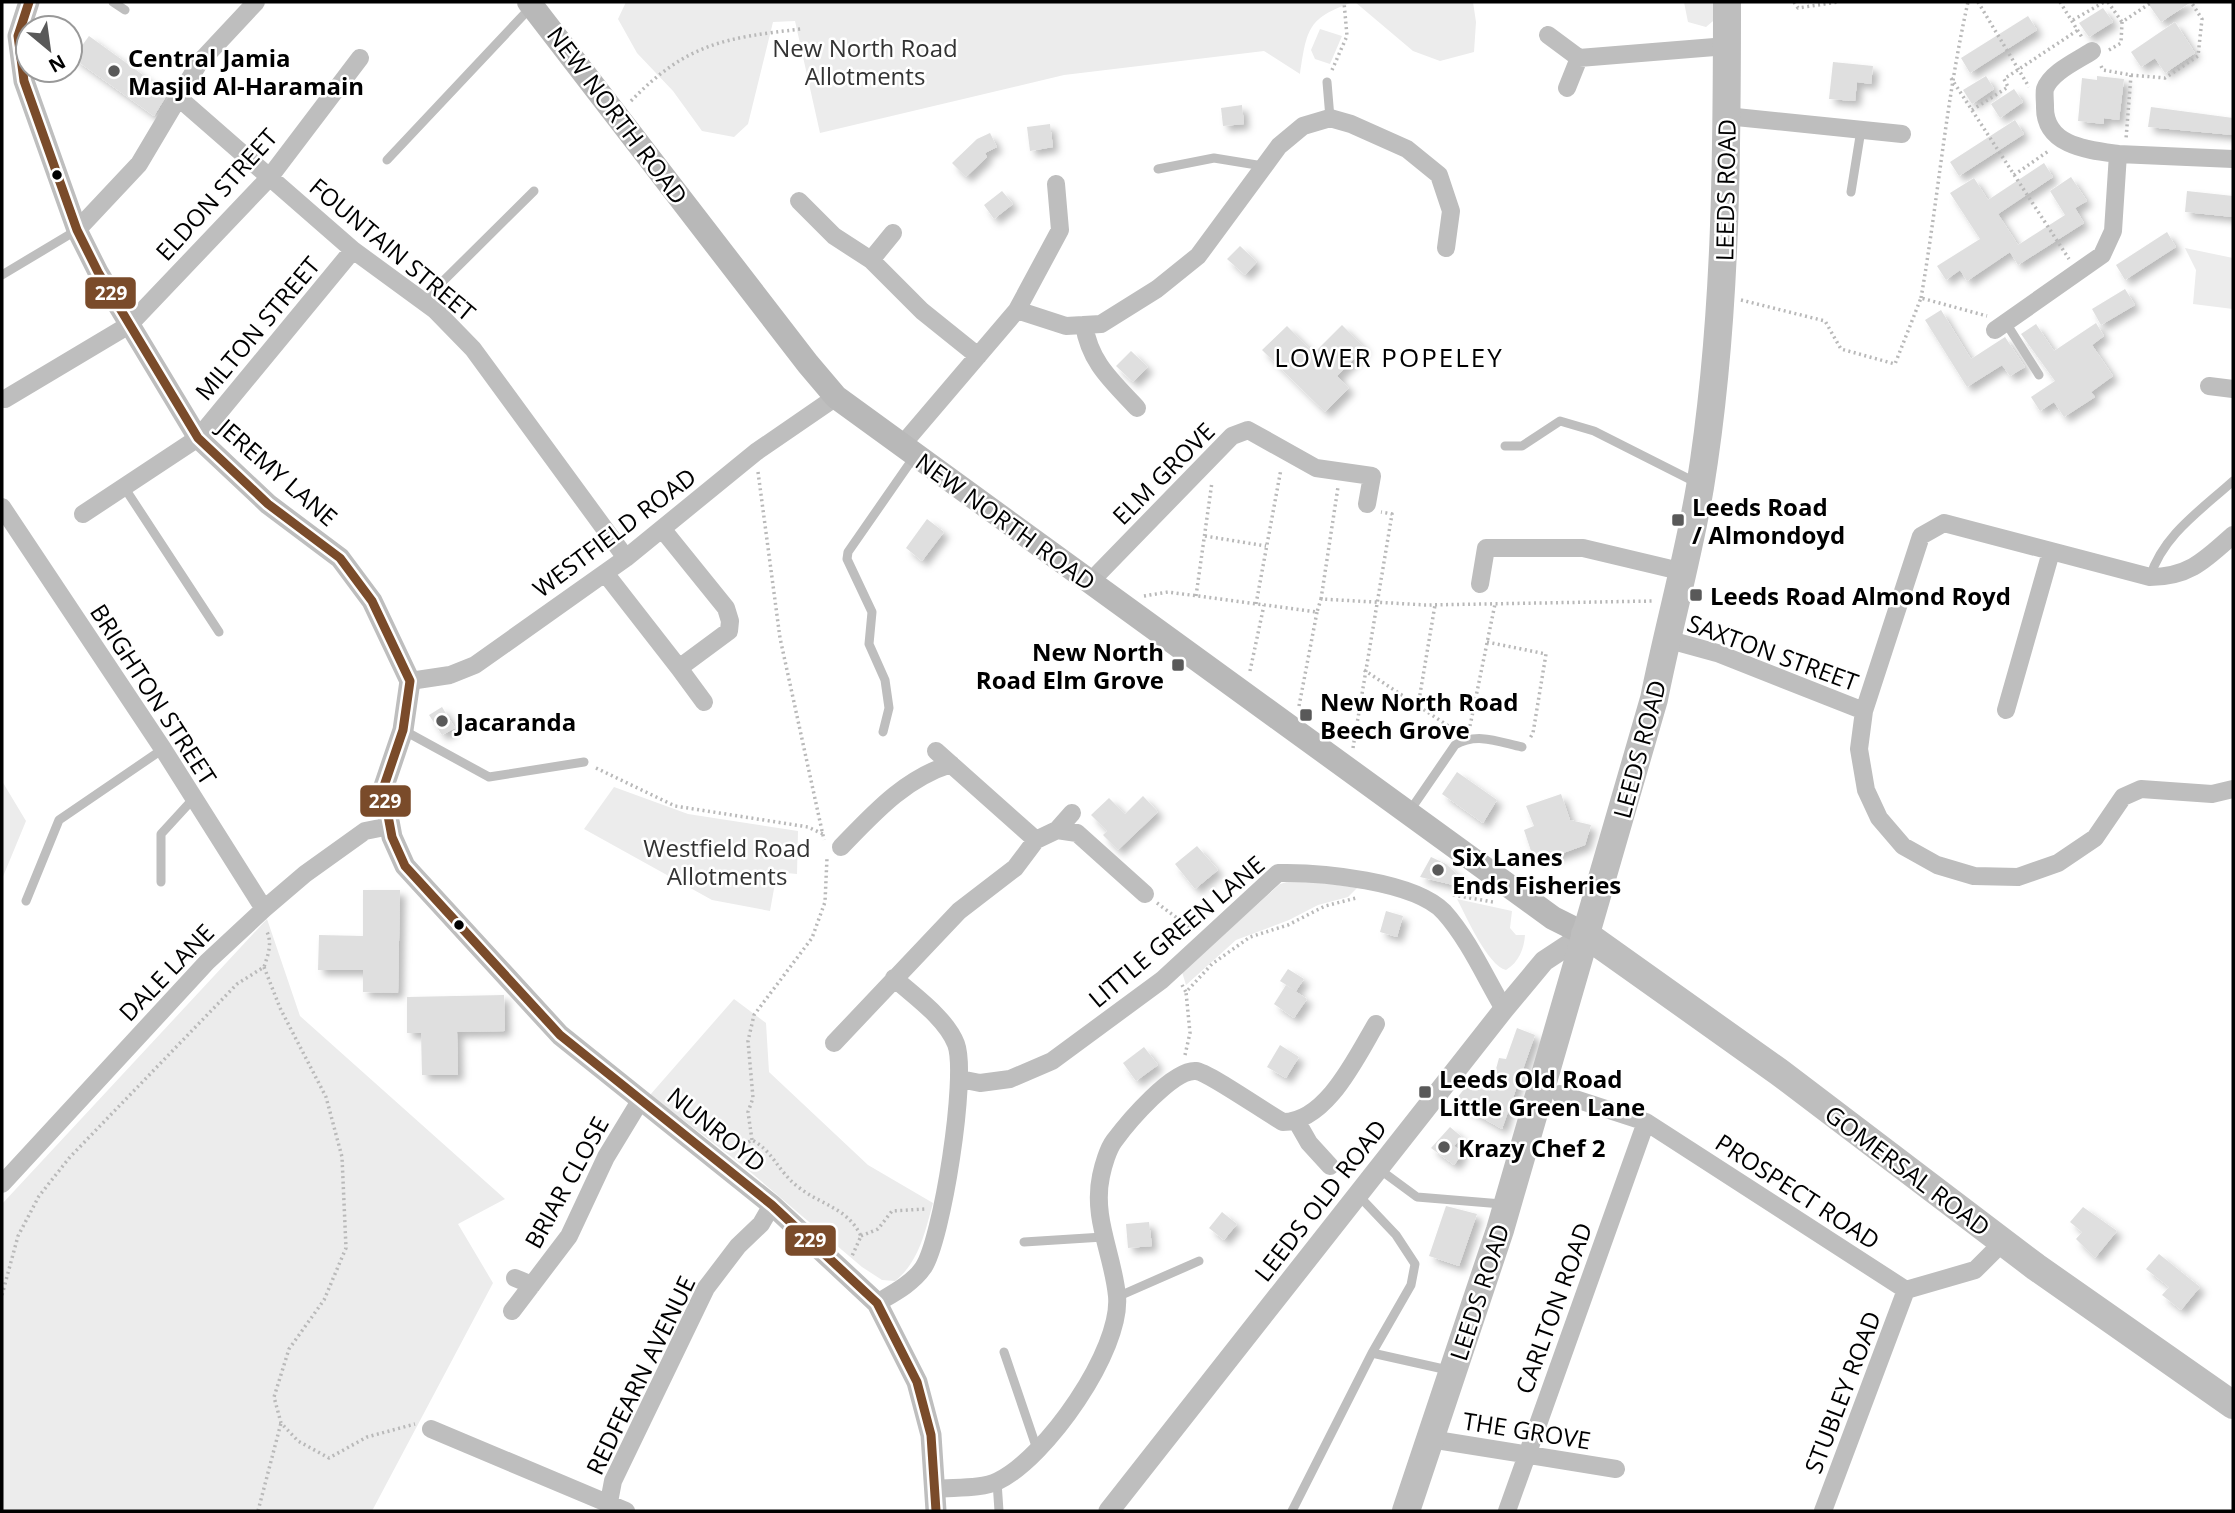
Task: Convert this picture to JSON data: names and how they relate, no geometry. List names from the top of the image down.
{
  "streets": {
    "main road": ["NEW NORTH ROAD", "LEEDS ROAD", "GOMERSAL ROAD"],
    "street": [
      "ELDON STREET",
      "FOUNTAIN STREET",
      "MILTON STREET",
      "JEREMY LANE",
      "ELM GROVE",
      "WESTFIELD ROAD",
      "SAXTON STREET",
      "BRIGHTON STREET",
      "LITTLE GREEN LANE",
      "DALE LANE",
      "NUNROYD",
      "BRIAR CLOSE",
      "PROSPECT ROAD",
      "LEEDS OLD ROAD",
      "CARLTON ROAD",
      "REDFEARN AVENUE",
      "STUBLEY ROAD",
      "THE GROVE"
    ]
  },
  "crossings": [
    ["NEW NORTH ROAD", "LEEDS ROAD"],
    ["NEW NORTH ROAD", "ELM GROVE"],
    ["NEW NORTH ROAD", "WESTFIELD ROAD"],
    ["NEW NORTH ROAD", "GOMERSAL ROAD"],
    ["NEW NORTH ROAD", "LEEDS OLD ROAD"],
    ["LEEDS ROAD", "SAXTON STREET"],
    ["LEEDS ROAD", "GOMERSAL ROAD"],
    ["LEEDS ROAD", "LEEDS OLD ROAD"],
    ["LEEDS ROAD", "THE GROVE"],
    ["ELDON STREET", "FOUNTAIN STREET"],
    ["ELDON STREET", "JEREMY LANE"],
    ["FOUNTAIN STREET", "MILTON STREET"],
    ["FOUNTAIN STREET", "WESTFIELD ROAD"],
    ["MILTON STREET", "JEREMY LANE"],
    ["JEREMY LANE", "WESTFIELD ROAD"],
    ["BRIGHTON STREET", "DALE LANE"],
    ["LITTLE GREEN LANE", "LEEDS OLD ROAD"],
    ["DALE LANE", "NUNROYD"],
    ["NUNROYD", "BRIAR CLOSE"],
    ["NUNROYD", "REDFEARN AVENUE"],
    ["GOMERSAL ROAD", "LEEDS OLD ROAD"],
    ["PROSPECT ROAD", "CARLTON ROAD"],
    ["PROSPECT ROAD", "STUBLEY ROAD"],
    ["CARLTON ROAD", "THE GROVE"]
  ],
  "districts": ["LOWER POPELEY"],
  "parks": ["New North Road Allotments", "Westfield Road Allotments"],
  "places": {
    "other": [
      "Central Jamia Masjid Al-Haramain",
      "Jacaranda",
      "Six Lanes Ends Fisheries",
      "Krazy Chef 2"
    ],
    "transit": [
      "Leeds Road / Almondoyd",
      "Leeds Road Almond Royd",
      "New North Road Elm Grove",
      "New North Road Beech Grove",
      "Leeds Old Road Little Green Lane"
    ]
  },
  "lines": ["transit line 229"],
  "north": "bottom right"
}
